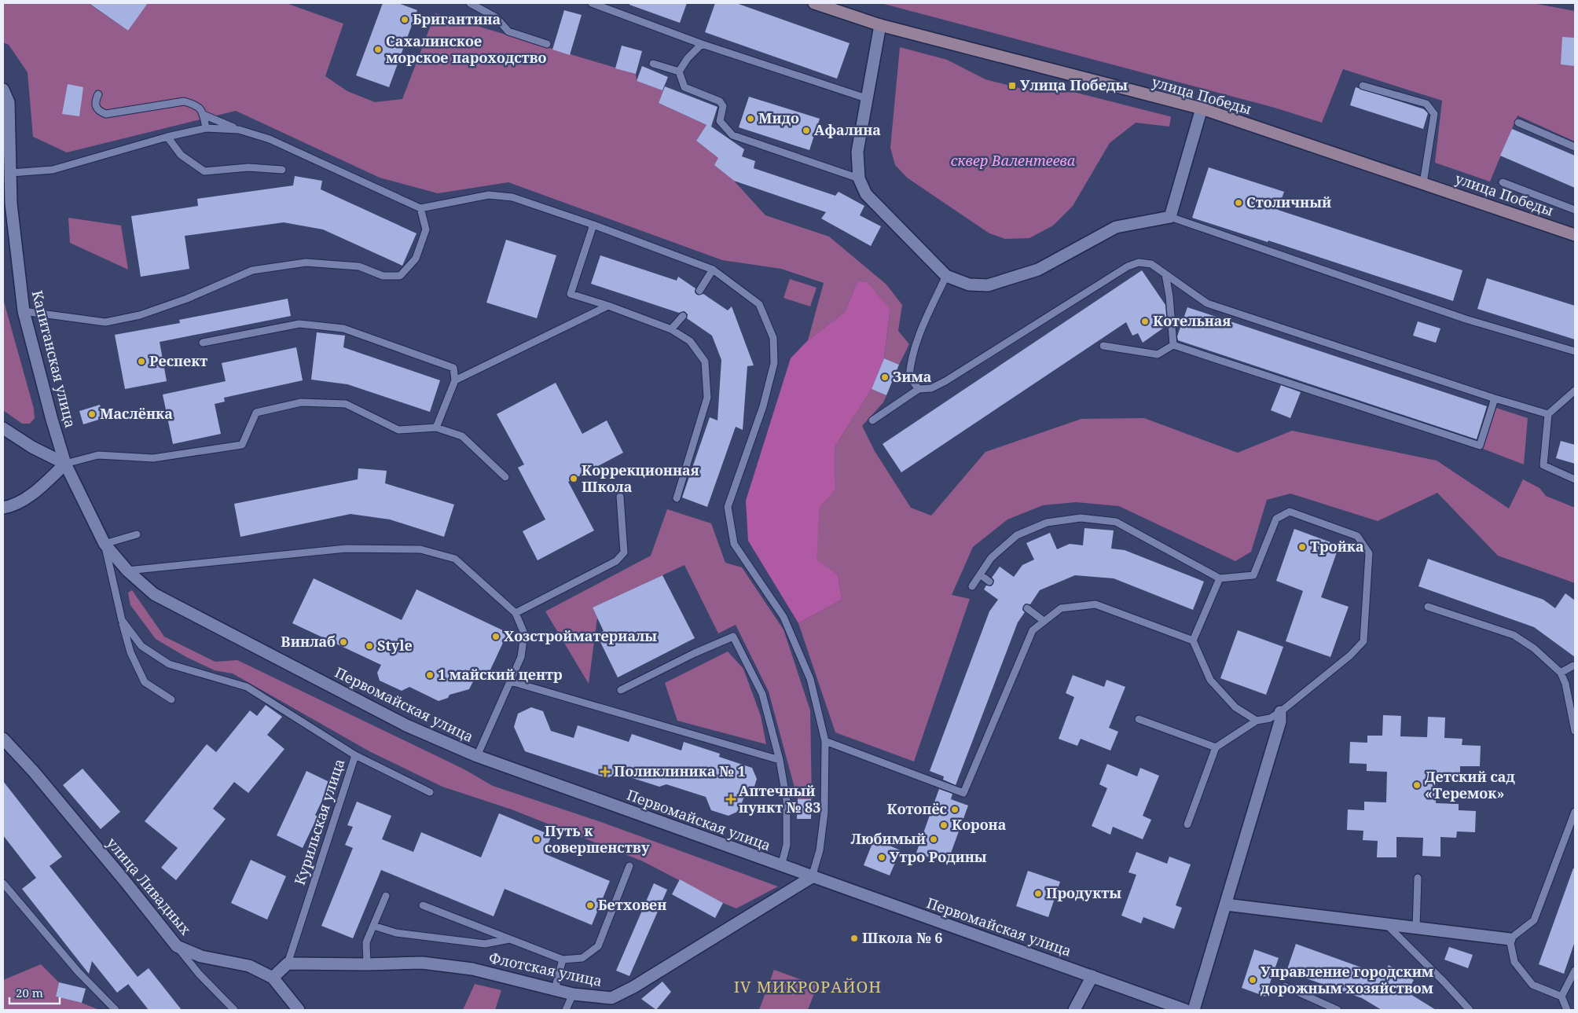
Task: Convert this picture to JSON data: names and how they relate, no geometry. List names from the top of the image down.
{
  "streets": {
    "main road": ["улица Победы"],
    "street": [
      "Капитанская улица",
      "Первомайская улица",
      "улица Ливадных",
      "Флотская улица"
    ],
    "lane": ["Курильская улица"]
  },
  "crossings": [
    ["Капитанская улица", "Первомайская улица"],
    ["Капитанская улица", "Курильская улица"],
    ["Первомайская улица", "Флотская улица"],
    ["Курильская улица", "Флотская улица"]
  ],
  "districts": ["IV МИКРОРАЙОН"],
  "parks": ["сквер Валентеева"],
  "places": {
    "other": [
      "Бригантина",
      "Сахалинское морское пароходство",
      "Мидо",
      "Афалина",
      "Столичный",
      "Котельная",
      "Респект",
      "Зима",
      "Маслёнка",
      "Коррекционная Школа",
      "Тройка",
      "Хозстройматериалы",
      "Винлаб",
      "Style",
      "1 майский центр",
      "Детский сад «Теремок»",
      "Котопёс",
      "Корона",
      "Путь к совершенству",
      "Любимый",
      "Утро Родины",
      "Продукты",
      "Бетховен",
      "Школа № 6",
      "Управление городским дорожным хозяйством"
    ],
    "transit": ["Улица Победы"],
    "health": ["Поликлиника № 1", "Аптечный пункт № 83"]
  },
  "scale_bar": "20 m"
}
